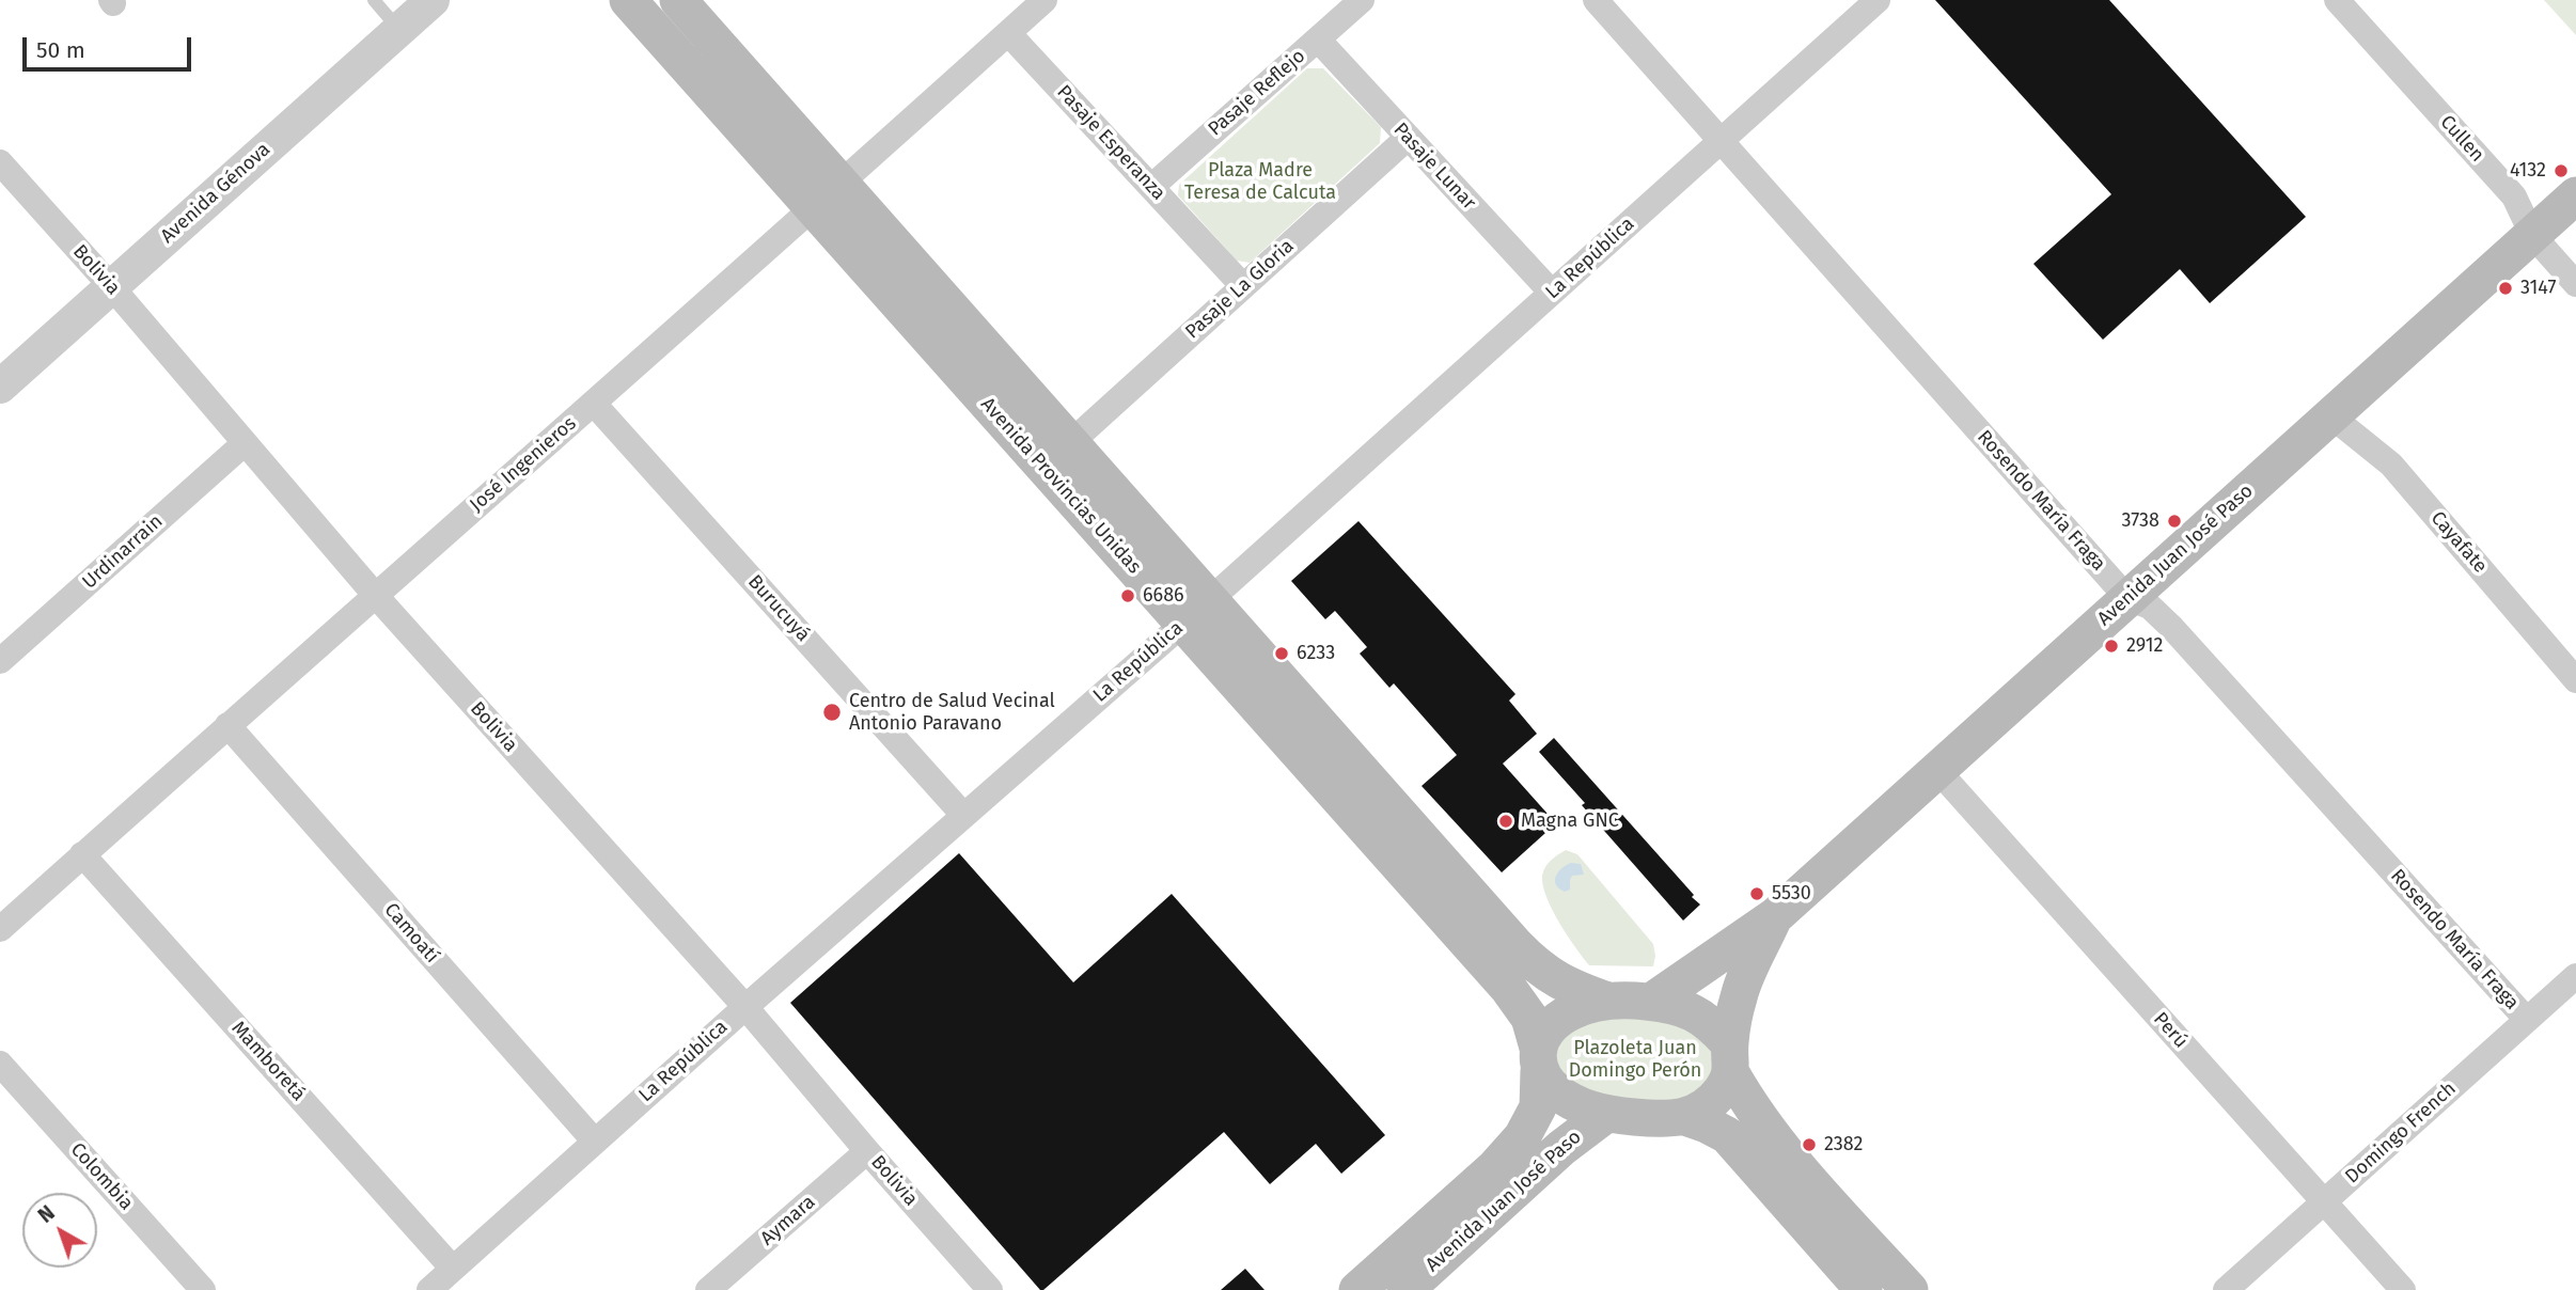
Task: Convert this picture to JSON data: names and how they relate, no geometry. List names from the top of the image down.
{
  "streets": {
    "main road": ["Avenida Provincias Unidas", "Avenida Juan José Paso"],
    "street": [
      "Pasaje Reflejo",
      "Cullen",
      "Pasaje Esperanza",
      "Pasaje Lunar",
      "Avenida Génova",
      "La República",
      "Bolivia",
      "Pasaje La Gloria",
      "José Ingenieros",
      "Rosendo María Fraga",
      "Cayafate",
      "Urdinarrain",
      "Burucuyá",
      "Camoatí",
      "Perú",
      "Mamboretá",
      "Domingo French",
      "Colombia",
      "Aymara"
    ]
  },
  "crossings": [
    ["Pasaje Reflejo", "Pasaje Esperanza"],
    ["Pasaje Reflejo", "Pasaje Lunar"],
    ["Cullen", "Avenida Juan José Paso"],
    ["Pasaje Esperanza", "Pasaje La Gloria"],
    ["Pasaje Esperanza", "José Ingenieros"],
    ["Pasaje Lunar", "La República"],
    ["Pasaje Lunar", "Pasaje La Gloria"],
    ["Avenida Génova", "Bolivia"],
    ["La República", "Bolivia"],
    ["La República", "Avenida Provincias Unidas"],
    ["La República", "Rosendo María Fraga"],
    ["La República", "Burucuyá"],
    ["La República", "Camoatí"],
    ["La República", "Mamboretá"],
    ["Bolivia", "José Ingenieros"],
    ["Bolivia", "Urdinarrain"],
    ["Bolivia", "Aymara"],
    ["Pasaje La Gloria", "Avenida Provincias Unidas"],
    ["José Ingenieros", "Avenida Provincias Unidas"],
    ["José Ingenieros", "Burucuyá"],
    ["José Ingenieros", "Camoatí"],
    ["José Ingenieros", "Mamboretá"],
    ["Avenida Provincias Unidas", "Avenida Juan José Paso"],
    ["Rosendo María Fraga", "Avenida Juan José Paso"],
    ["Rosendo María Fraga", "Domingo French"],
    ["Cayafate", "Avenida Juan José Paso"],
    ["Avenida Juan José Paso", "Perú"],
    ["Perú", "Domingo French"]
  ],
  "parks": ["Plaza Madre Teresa de Calcuta", "Plazoleta Juan Domingo Perón"],
  "places": [
    "4132",
    "3147",
    "3738",
    "6686",
    "2912",
    "6233",
    "Centro de Salud Vecinal Antonio Paravano",
    "Magna GNC",
    "5530",
    "2382"
  ],
  "scale_bar": "50 m",
  "north": "top left"
}
